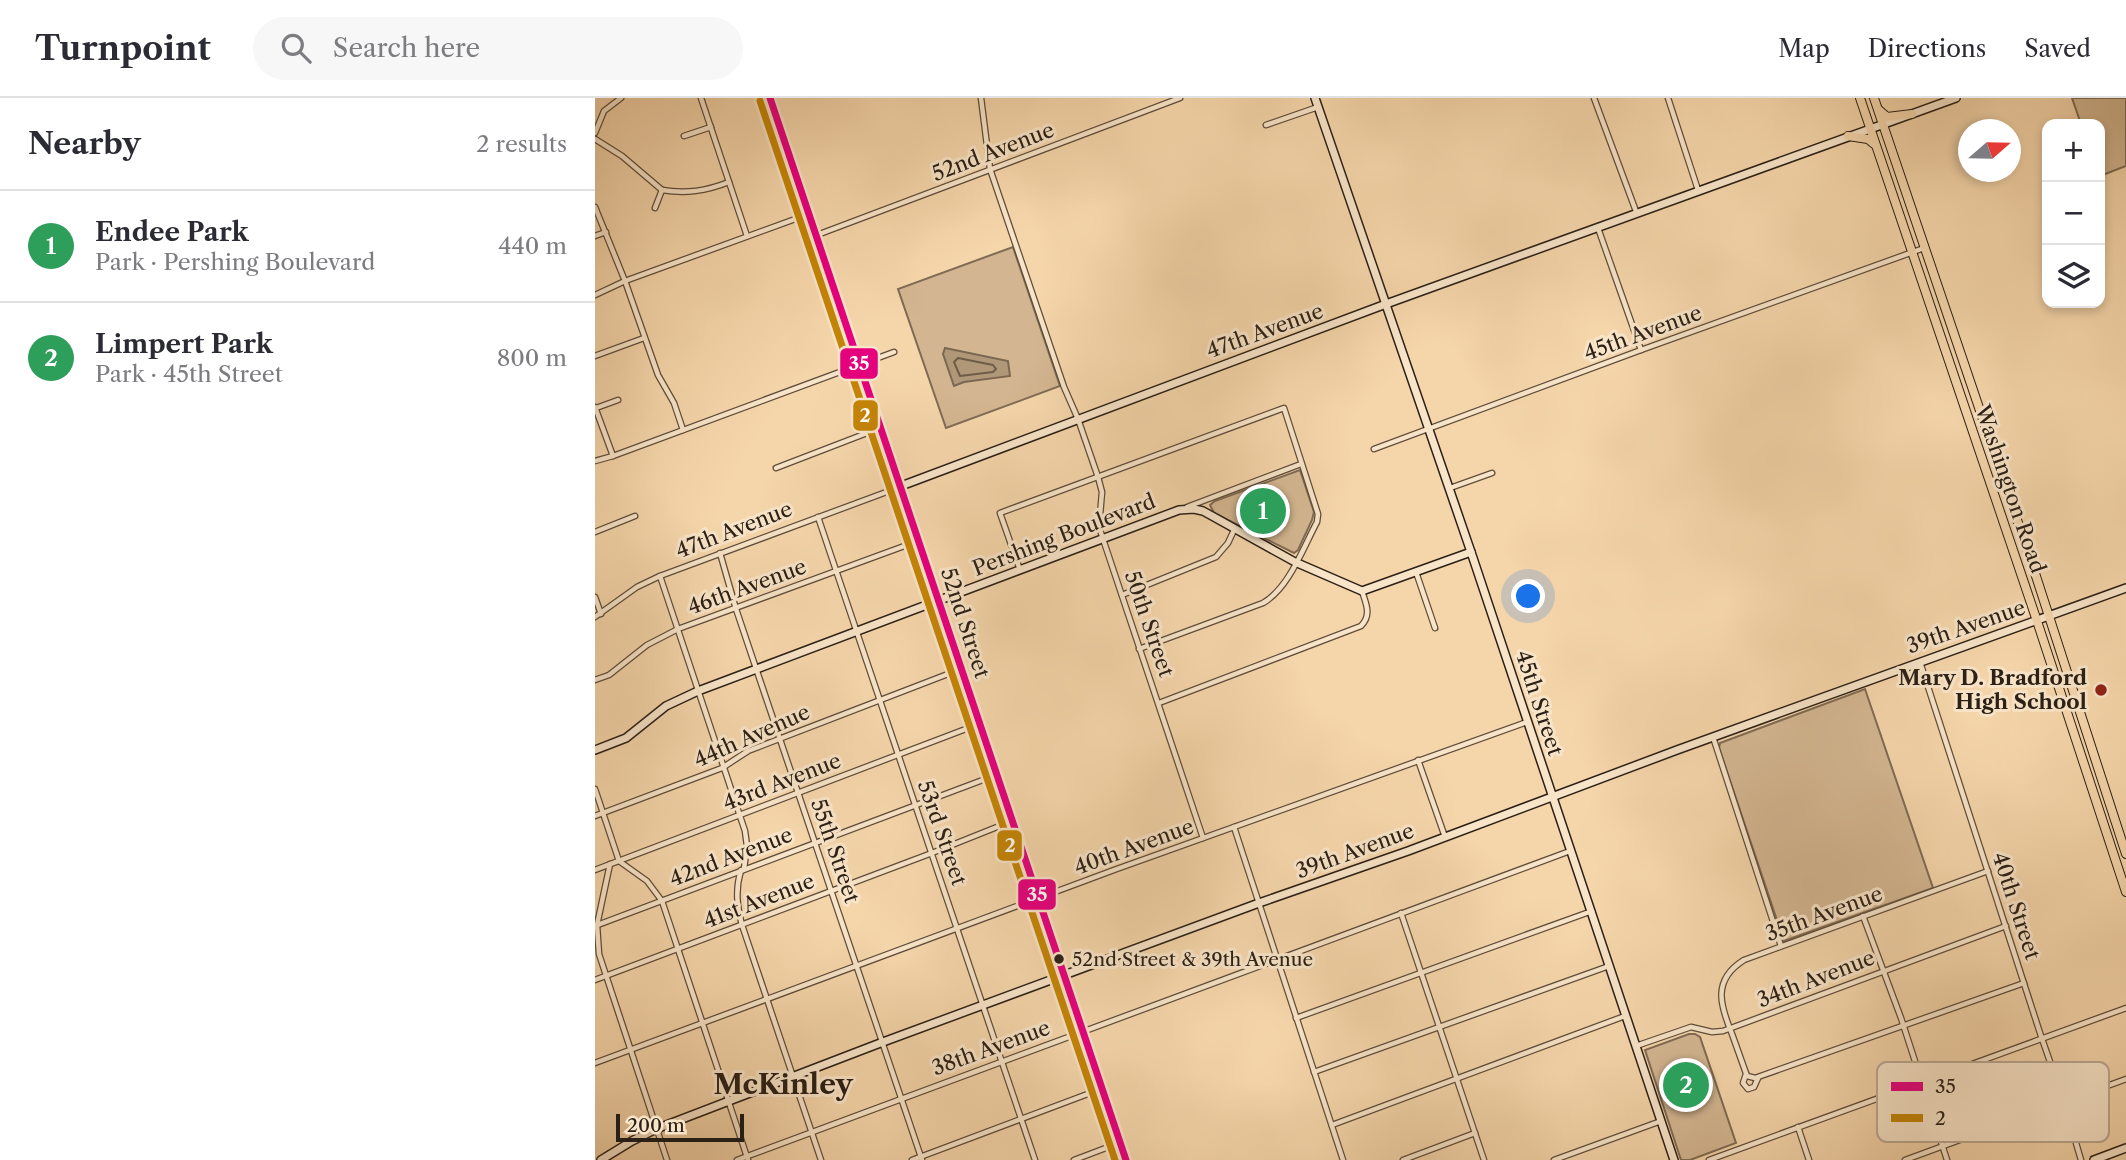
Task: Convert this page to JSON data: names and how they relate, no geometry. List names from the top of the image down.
{
  "streets": {
    "main road": ["Washington Road", "52nd Street"],
    "street": [
      "52nd Avenue",
      "47th Avenue",
      "45th Avenue",
      "Pershing Boulevard",
      "46th Avenue",
      "50th Street",
      "39th Avenue",
      "45th Street",
      "44th Avenue",
      "43rd Avenue",
      "53rd Street",
      "40th Avenue",
      "55th Street",
      "42nd Avenue",
      "41st Avenue",
      "40th Street",
      "35th Avenue",
      "34th Avenue",
      "38th Avenue"
    ]
  },
  "crossings": [
    ["52nd Avenue", "52nd Street"],
    ["52nd Avenue", "50th Street"],
    ["47th Avenue", "Washington Road"],
    ["47th Avenue", "52nd Street"],
    ["47th Avenue", "50th Street"],
    ["47th Avenue", "45th Street"],
    ["47th Avenue", "53rd Street"],
    ["47th Avenue", "55th Street"],
    ["45th Avenue", "Washington Road"],
    ["45th Avenue", "45th Street"],
    ["Washington Road", "39th Avenue"],
    ["Pershing Boulevard", "52nd Street"],
    ["Pershing Boulevard", "50th Street"],
    ["Pershing Boulevard", "53rd Street"],
    ["Pershing Boulevard", "55th Street"],
    ["46th Avenue", "52nd Street"],
    ["46th Avenue", "53rd Street"],
    ["46th Avenue", "55th Street"],
    ["52nd Street", "39th Avenue"],
    ["52nd Street", "44th Avenue"],
    ["52nd Street", "43rd Avenue"],
    ["52nd Street", "40th Avenue"],
    ["52nd Street", "42nd Avenue"],
    ["52nd Street", "41st Avenue"],
    ["52nd Street", "38th Avenue"],
    ["50th Street", "40th Avenue"],
    ["39th Avenue", "45th Street"],
    ["39th Avenue", "53rd Street"],
    ["39th Avenue", "55th Street"],
    ["39th Avenue", "40th Street"],
    ["45th Street", "40th Avenue"],
    ["45th Street", "34th Avenue"],
    ["45th Street", "38th Avenue"],
    ["44th Avenue", "53rd Street"],
    ["44th Avenue", "55th Street"],
    ["43rd Avenue", "53rd Street"],
    ["43rd Avenue", "55th Street"],
    ["53rd Street", "40th Avenue"],
    ["53rd Street", "42nd Avenue"],
    ["53rd Street", "41st Avenue"],
    ["53rd Street", "38th Avenue"],
    ["40th Avenue", "55th Street"],
    ["55th Street", "42nd Avenue"],
    ["55th Street", "41st Avenue"],
    ["55th Street", "38th Avenue"],
    ["40th Street", "35th Avenue"],
    ["40th Street", "34th Avenue"],
    ["35th Avenue", "34th Avenue"]
  ],
  "districts": ["McKinley"],
  "places": ["Mary D. Bradford High School", "52nd Street & 39th Avenue"],
  "lines": ["transit line 35", "transit line 2"],
  "legend": ["35", "2"],
  "scale_bar": "200 m",
  "north": "right",
  "page": {
    "header": "Turnpoint",
    "search": "Search here",
    "nav": ["Map", "Directions", "Saved"],
    "heading": ["Nearby", "2 results"],
    "map_buttons": ["+", "−"],
    "list": [
      {
        "mark": "1",
        "name": "Endee Park",
        "note": "Park · Pershing Boulevard",
        "value": "440 m"
      },
      {
        "mark": "2",
        "name": "Limpert Park",
        "note": "Park · 45th Street",
        "value": "800 m"
      }
    ],
    "pins": ["1", "2"],
    "scale": "200 m"
  }
}
